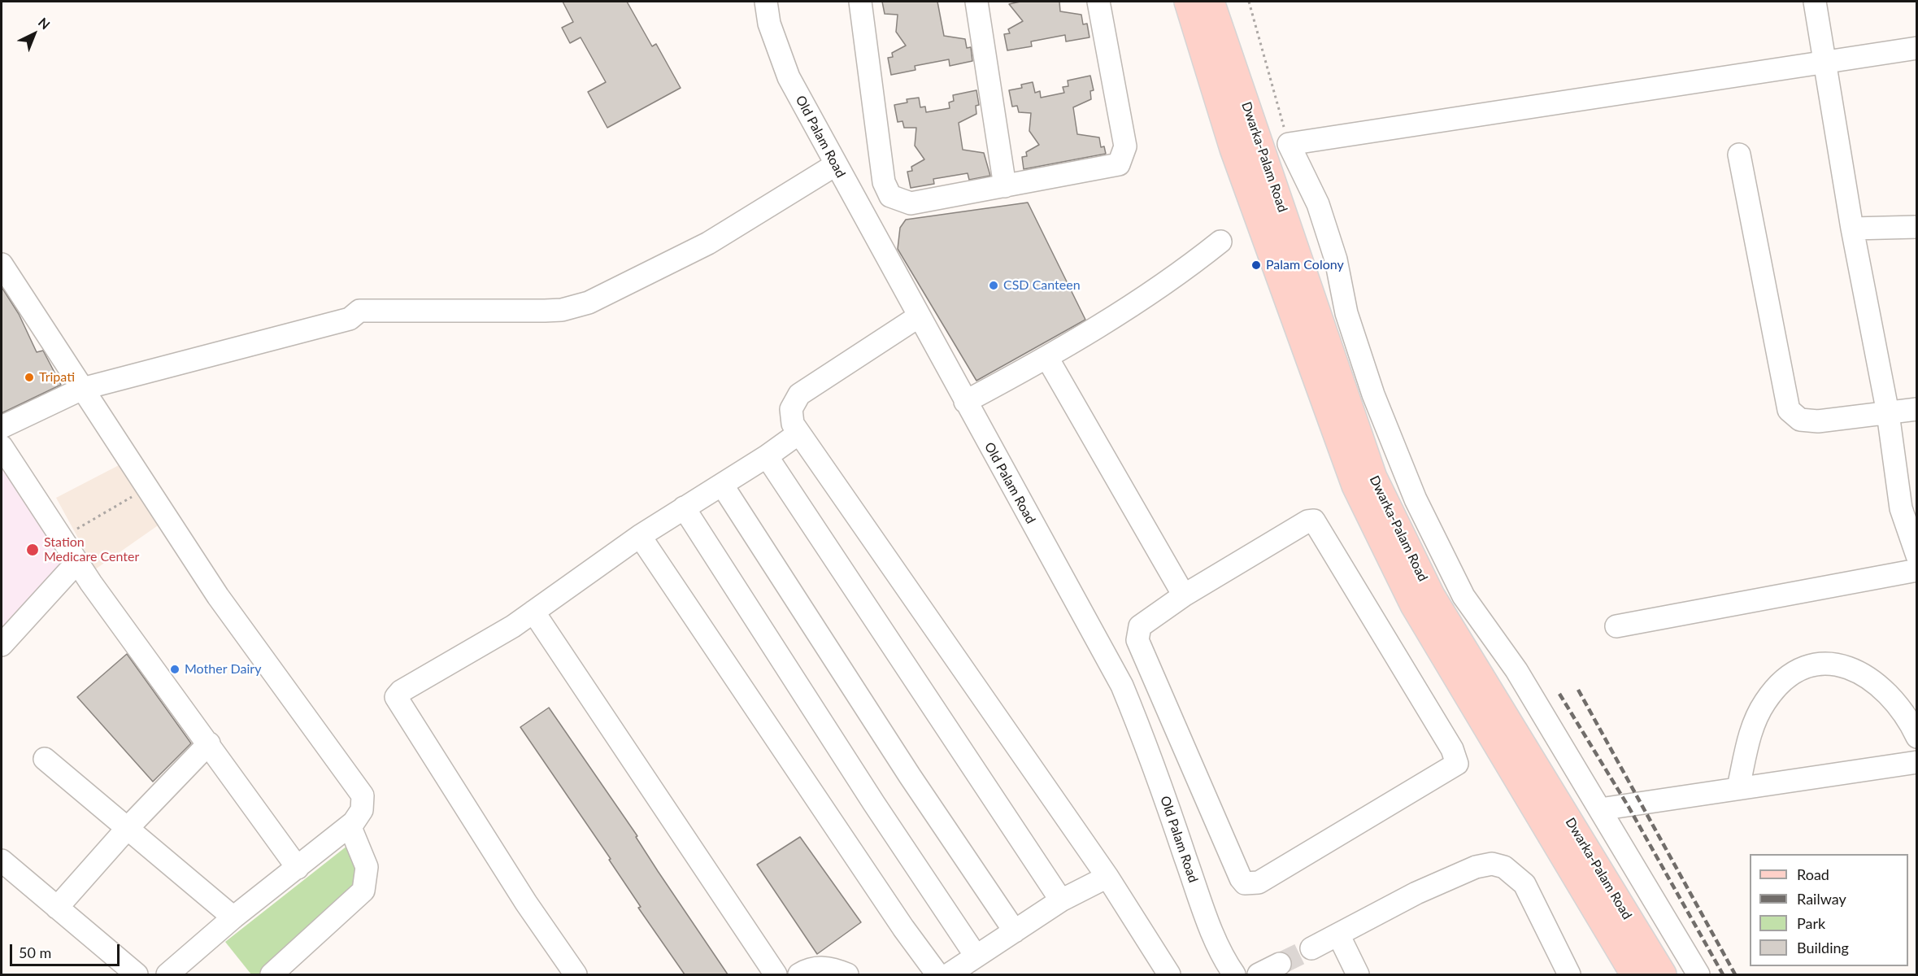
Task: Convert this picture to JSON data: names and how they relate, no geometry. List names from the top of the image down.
{
  "streets": {
    "main road": ["Dwarka-Palam Road"],
    "street": ["Old Palam Road"]
  },
  "places": [
    "Palam Colony",
    "CSD Canteen",
    "Tripati",
    "Station Medicare Center",
    "Mother Dairy"
  ],
  "legend": [
    "Road",
    "Railway",
    "Park",
    "Building"
  ],
  "scale_bar": "50 m",
  "north": "top right"
}
